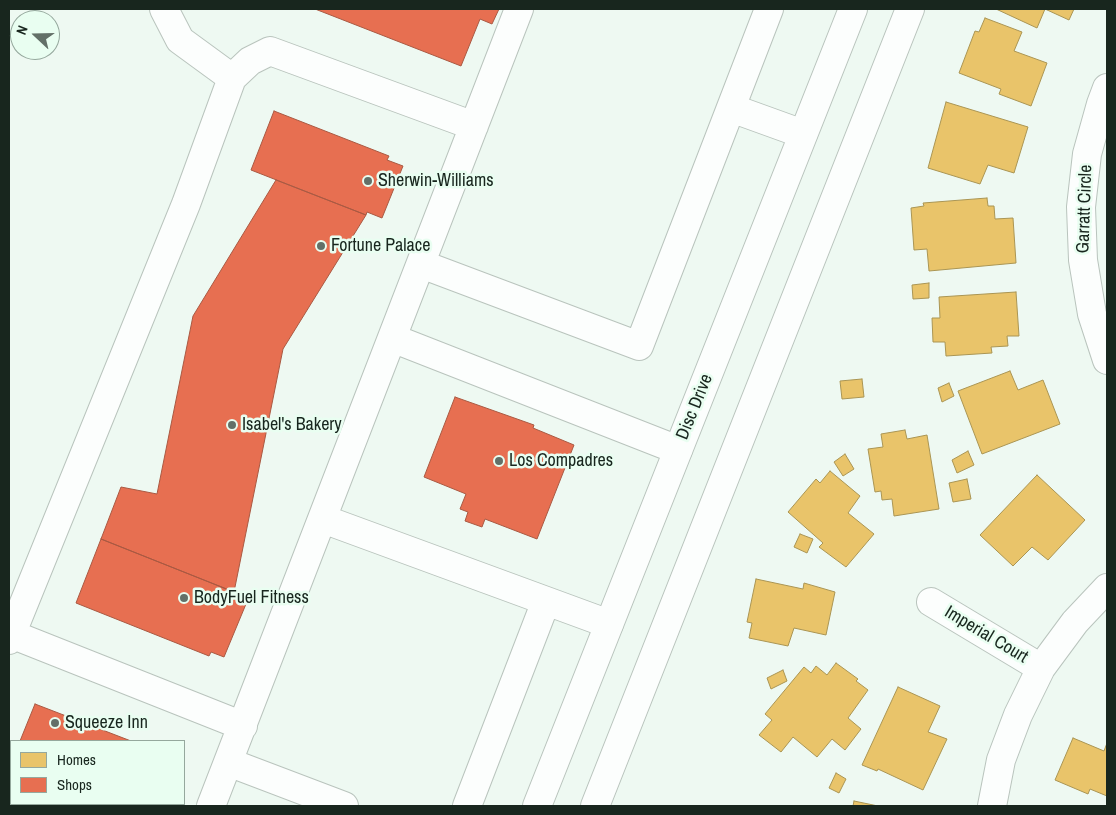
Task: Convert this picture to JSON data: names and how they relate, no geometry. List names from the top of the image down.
{
  "streets": {
    "main road": ["Garratt Circle", "Disc Drive", "Imperial Court"]
  },
  "places": [
    "Sherwin-Williams",
    "Fortune Palace",
    "Isabel's Bakery",
    "Los Compadres",
    "BodyFuel Fitness",
    "Squeeze Inn"
  ],
  "legend": ["Homes", "Shops"],
  "north": "left"
}
